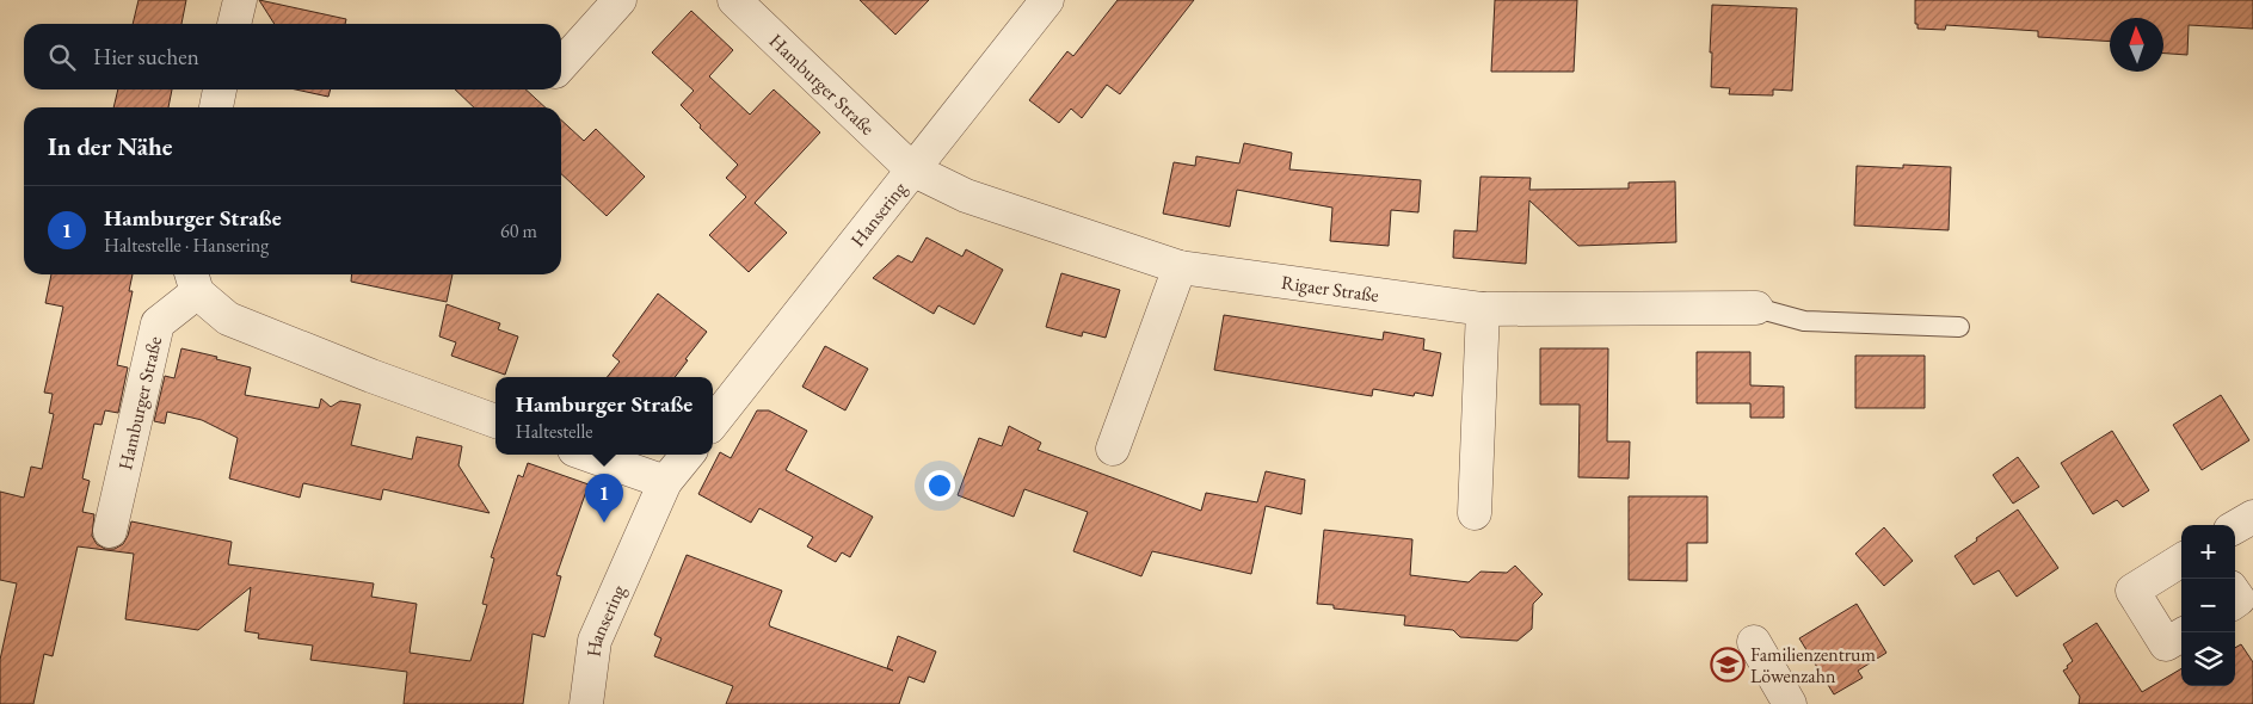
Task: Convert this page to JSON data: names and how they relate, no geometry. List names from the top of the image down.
{
  "streets": {
    "street": ["Hamburger Straße", "Hansering", "Rigaer Straße"]
  },
  "crossings": [
    ["Hamburger Straße", "Hansering"],
    ["Hamburger Straße", "Rigaer Straße"],
    ["Hansering", "Rigaer Straße"]
  ],
  "places": {
    "school or university": ["Familienzentrum Löwenzahn"]
  },
  "north": "top",
  "page": {
    "search": "Hier suchen",
    "heading": "In der Nähe",
    "list": [
      {
        "mark": "1",
        "name": "Hamburger Straße",
        "note": "Haltestelle · Hansering",
        "value": "60 m"
      }
    ],
    "popup": ["Hamburger Straße", "Haltestelle"],
    "pins": "1",
    "map_buttons": ["+", "−"]
  }
}
